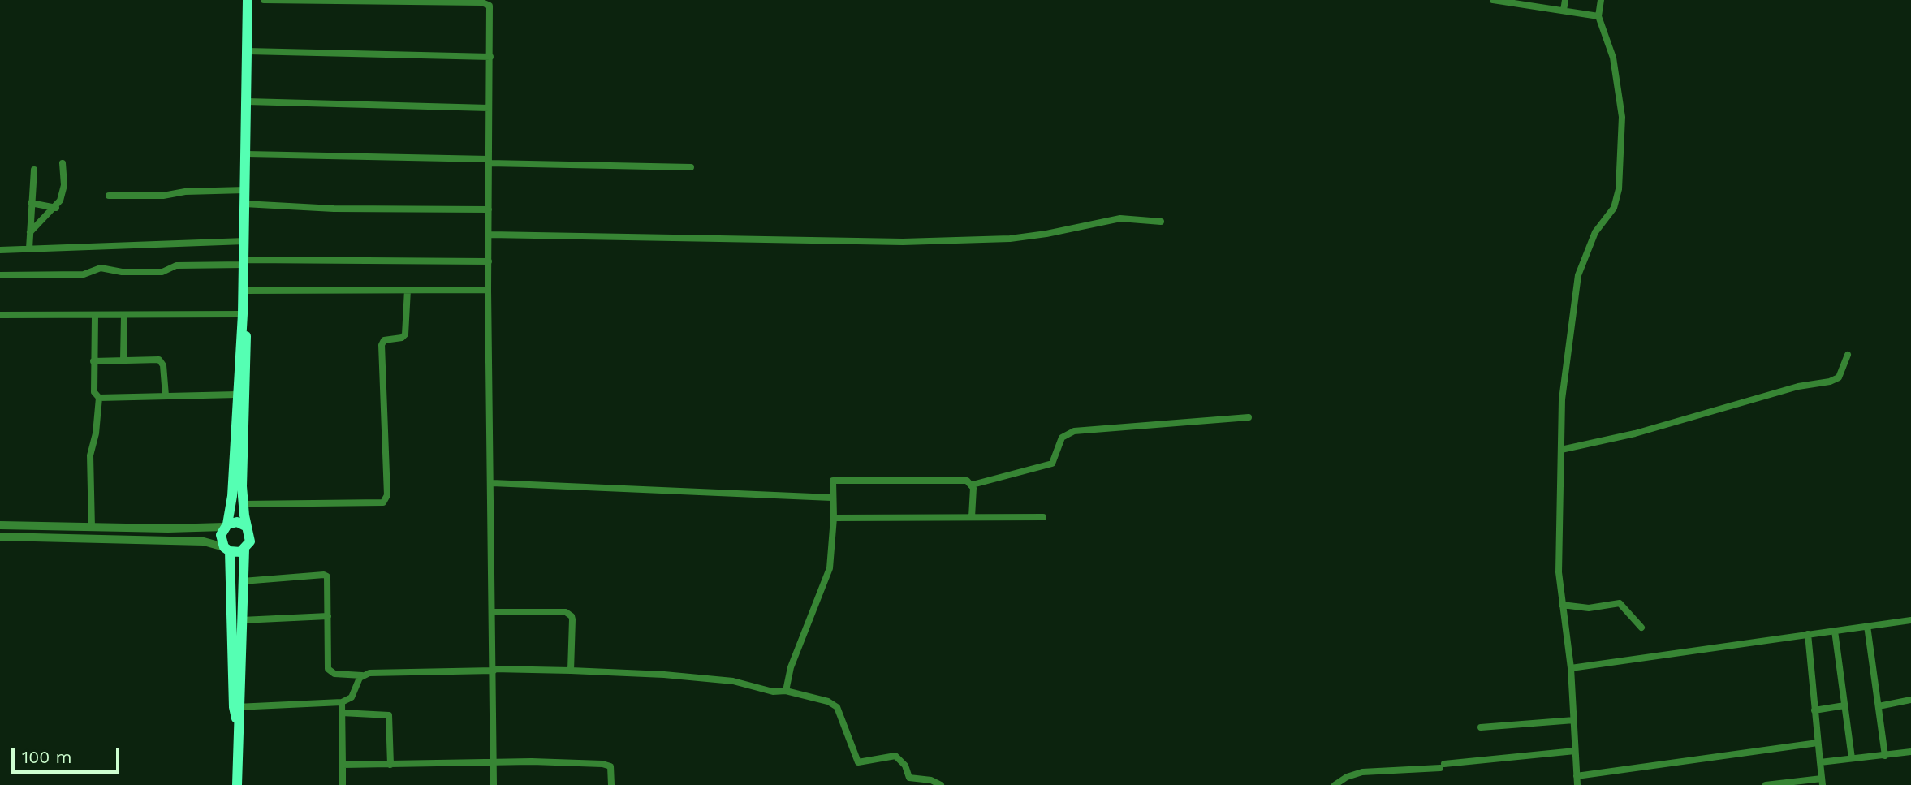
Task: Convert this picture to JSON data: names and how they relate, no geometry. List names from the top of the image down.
{
  "scale_bar": "100 m"
}
